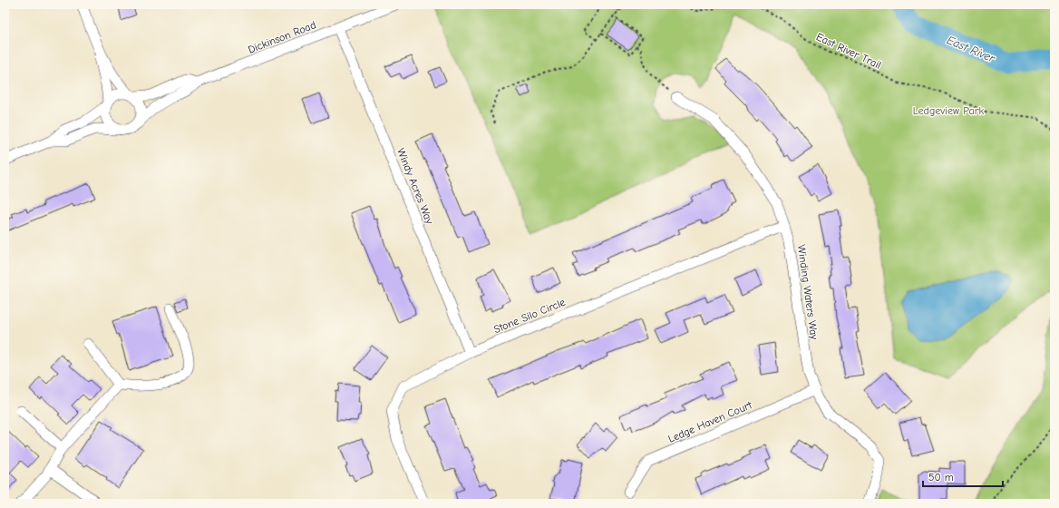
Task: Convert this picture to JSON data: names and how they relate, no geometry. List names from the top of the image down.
{
  "streets": {
    "street": [
      "Dickinson Road",
      "Windy Acres Way",
      "Winding Waters Way",
      "Stone Silo Circle",
      "Ledge Haven Court"
    ],
    "path": ["East River Trail"]
  },
  "crossings": [
    ["Dickinson Road", "Windy Acres Way"],
    ["Windy Acres Way", "Stone Silo Circle"],
    ["Winding Waters Way", "Stone Silo Circle"],
    ["Winding Waters Way", "Ledge Haven Court"]
  ],
  "water": ["East River"],
  "parks": ["Ledgeview Park"],
  "scale_bar": "50 m"
}
